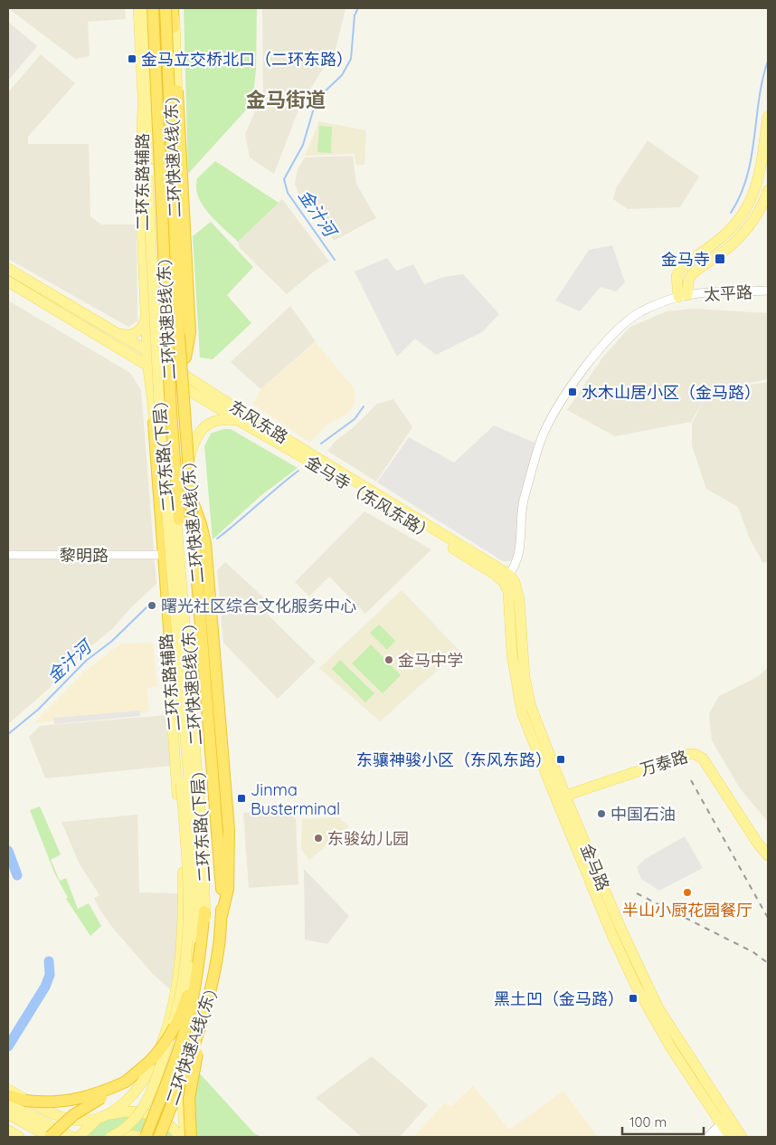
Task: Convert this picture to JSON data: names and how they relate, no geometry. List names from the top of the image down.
{
  "streets": {
    "highway": ["二环快速A线(东)", "二环快速B线(东)"],
    "main road": [
      "二环东路辅路",
      "东风东路",
      "二环东路(下层)",
      "金马寺（东风东路）",
      "万泰路",
      "金马路"
    ],
    "street": ["太平路", "黎明路"]
  },
  "crossings": [
    ["二环东路辅路", "东风东路"],
    ["二环东路辅路", "二环东路(下层)"],
    ["二环东路辅路", "黎明路"],
    ["太平路", "东风东路"],
    ["太平路", "金马寺（东风东路）"],
    ["太平路", "金马路"],
    ["二环快速B线(东)", "二环东路(下层)"],
    ["东风东路", "金马寺（东风东路）"],
    ["东风东路", "金马路"],
    ["金马寺（东风东路）", "金马路"],
    ["万泰路", "金马路"]
  ],
  "districts": ["金马街道"],
  "water": ["金汁河"],
  "places": {
    "transit": [
      "金马立交桥北口（二环东路）",
      "金马寺",
      "水木山居小区（金马路）",
      "东骧神骏小区（东风东路）",
      "Jinma Busterminal",
      "黑土凹（金马路）"
    ],
    "other": [
      "曙光社区综合文化服务中心",
      "金马中学",
      "中国石油",
      "东骏幼儿园",
      "半山小厨花园餐厅"
    ]
  },
  "scale_bar": "100 m"
}
